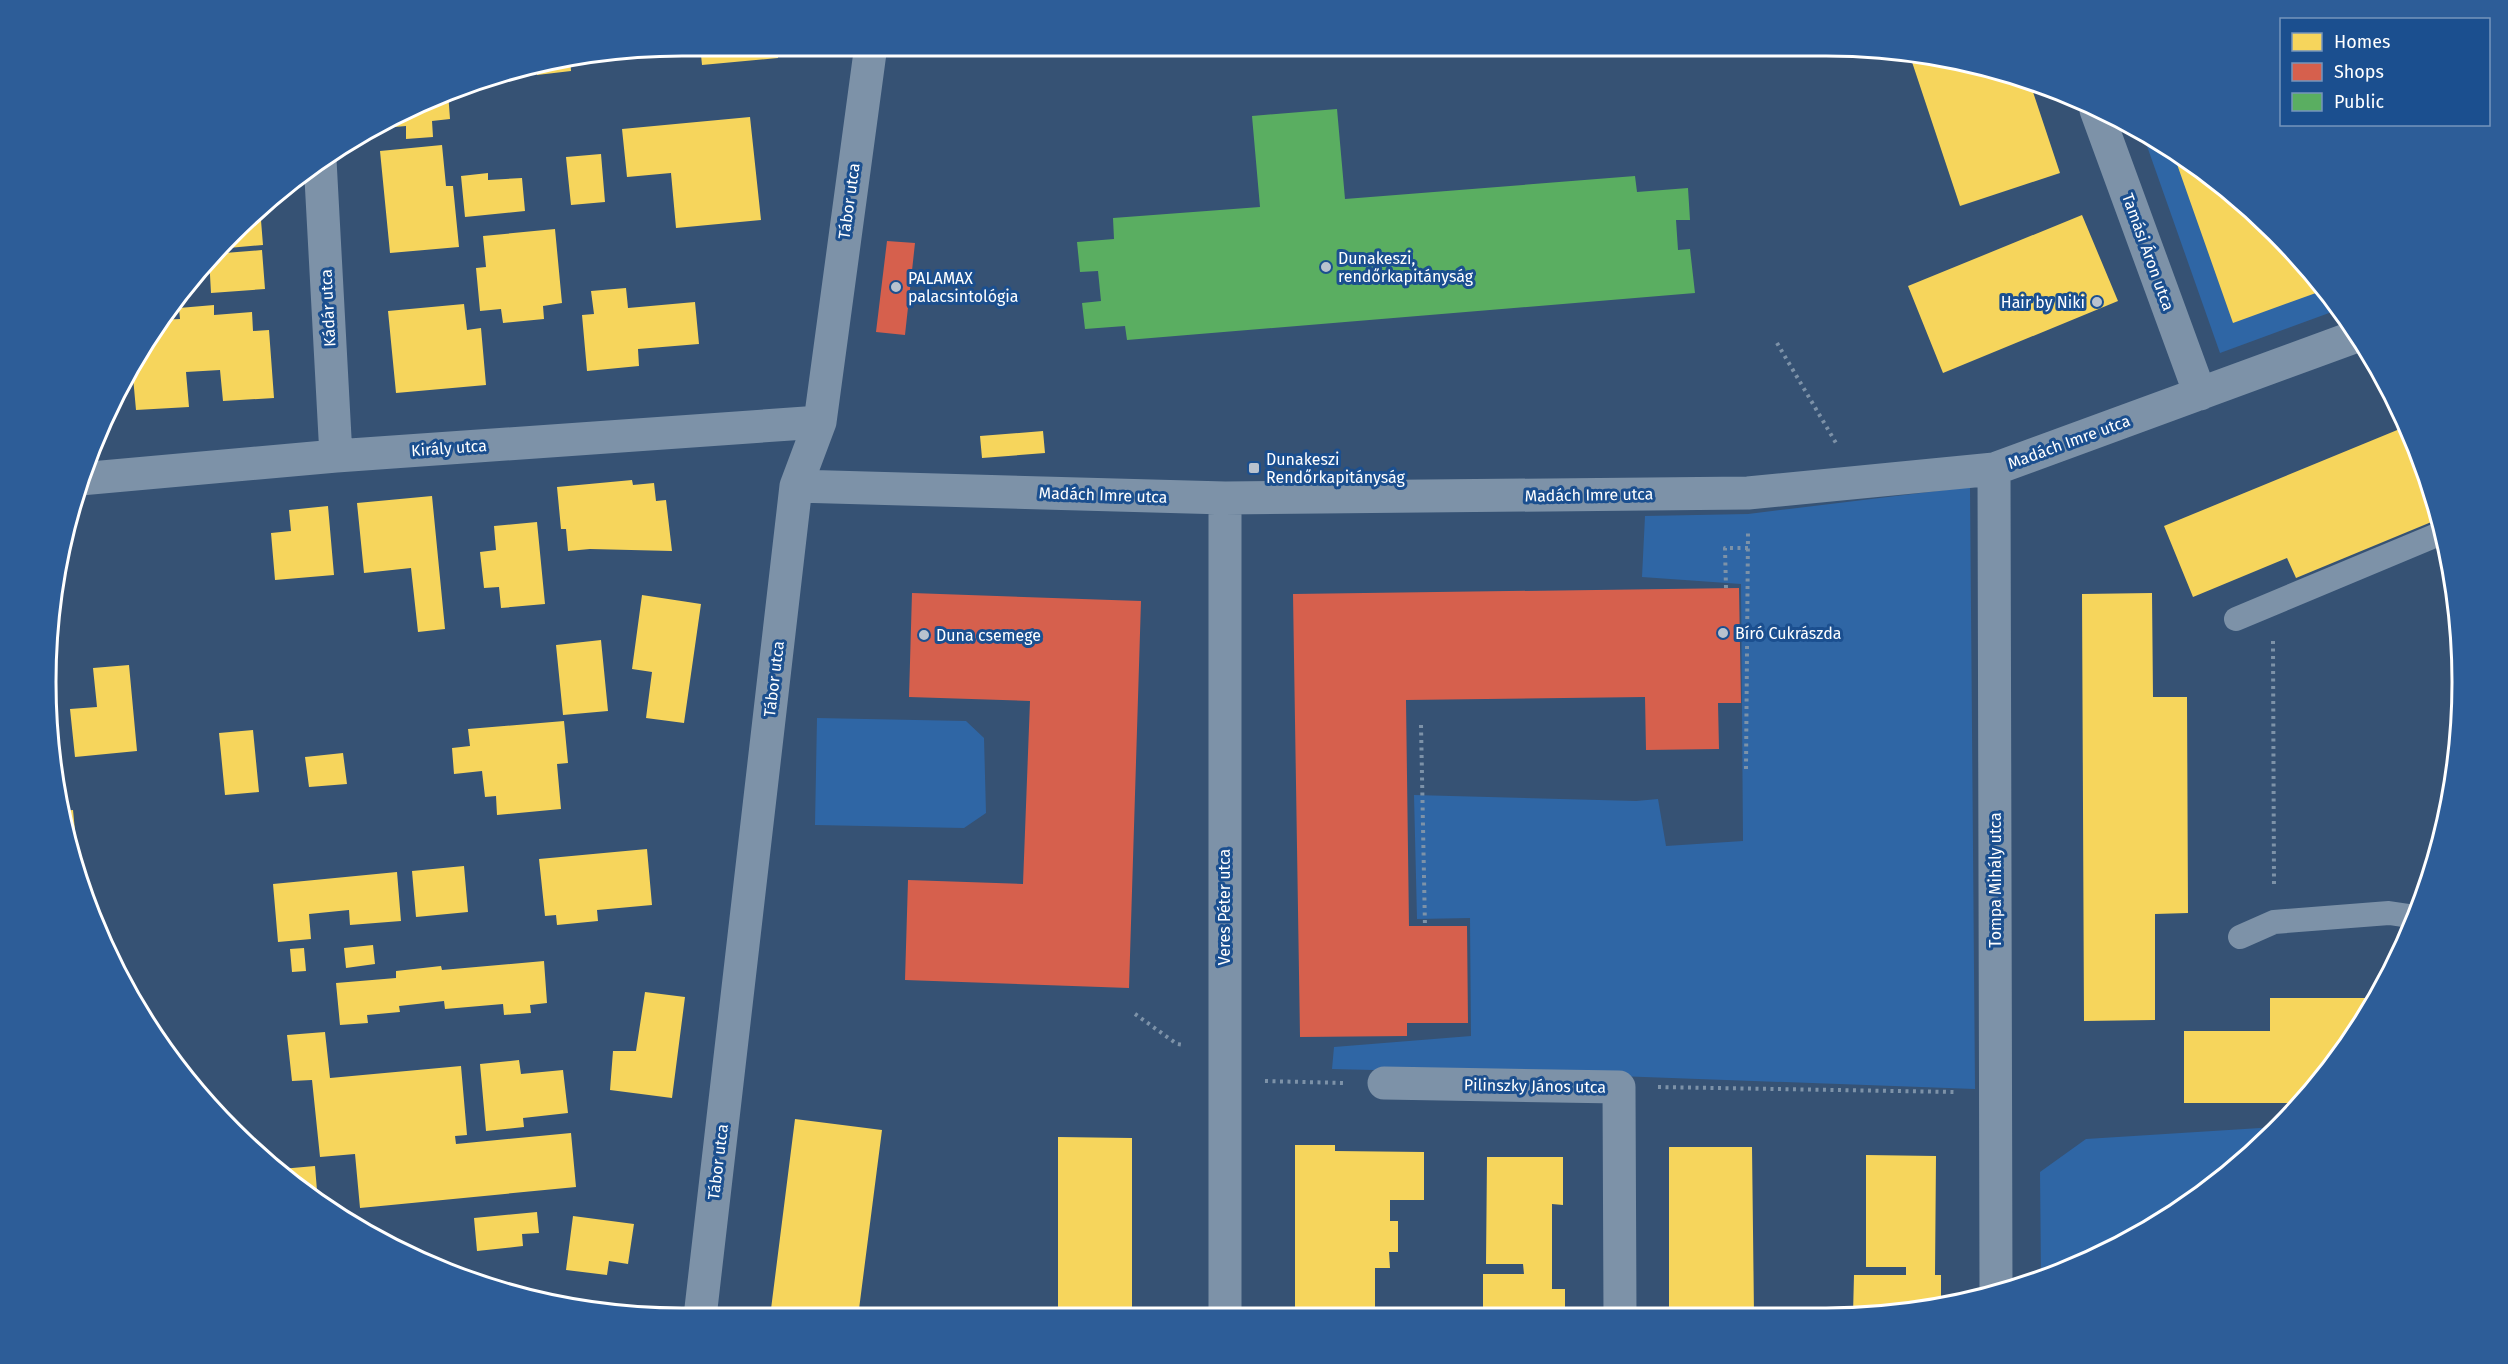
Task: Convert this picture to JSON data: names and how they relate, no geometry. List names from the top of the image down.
{
  "streets": {
    "street": [
      "Tábor utca",
      "Tamási Áron utca",
      "Kádár utca",
      "Madách Imre utca",
      "Király utca",
      "Tompa Mihály utca",
      "Veres Péter utca",
      "Pilinszky János utca"
    ]
  },
  "crossings": [
    ["Tábor utca", "Madách Imre utca"],
    ["Tábor utca", "Király utca"],
    ["Tamási Áron utca", "Madách Imre utca"],
    ["Kádár utca", "Király utca"],
    ["Madách Imre utca", "Tompa Mihály utca"],
    ["Madách Imre utca", "Veres Péter utca"]
  ],
  "places": {
    "other": [
      "Dunakeszi, rendőrkapitányság",
      "PALAMAX palacsintológia",
      "Hair by Niki",
      "Bíró Cukrászda",
      "Duna csemege"
    ],
    "transit": ["Dunakeszi Rendőrkapitányság"]
  },
  "legend": ["Homes", "Shops", "Public"]
}
